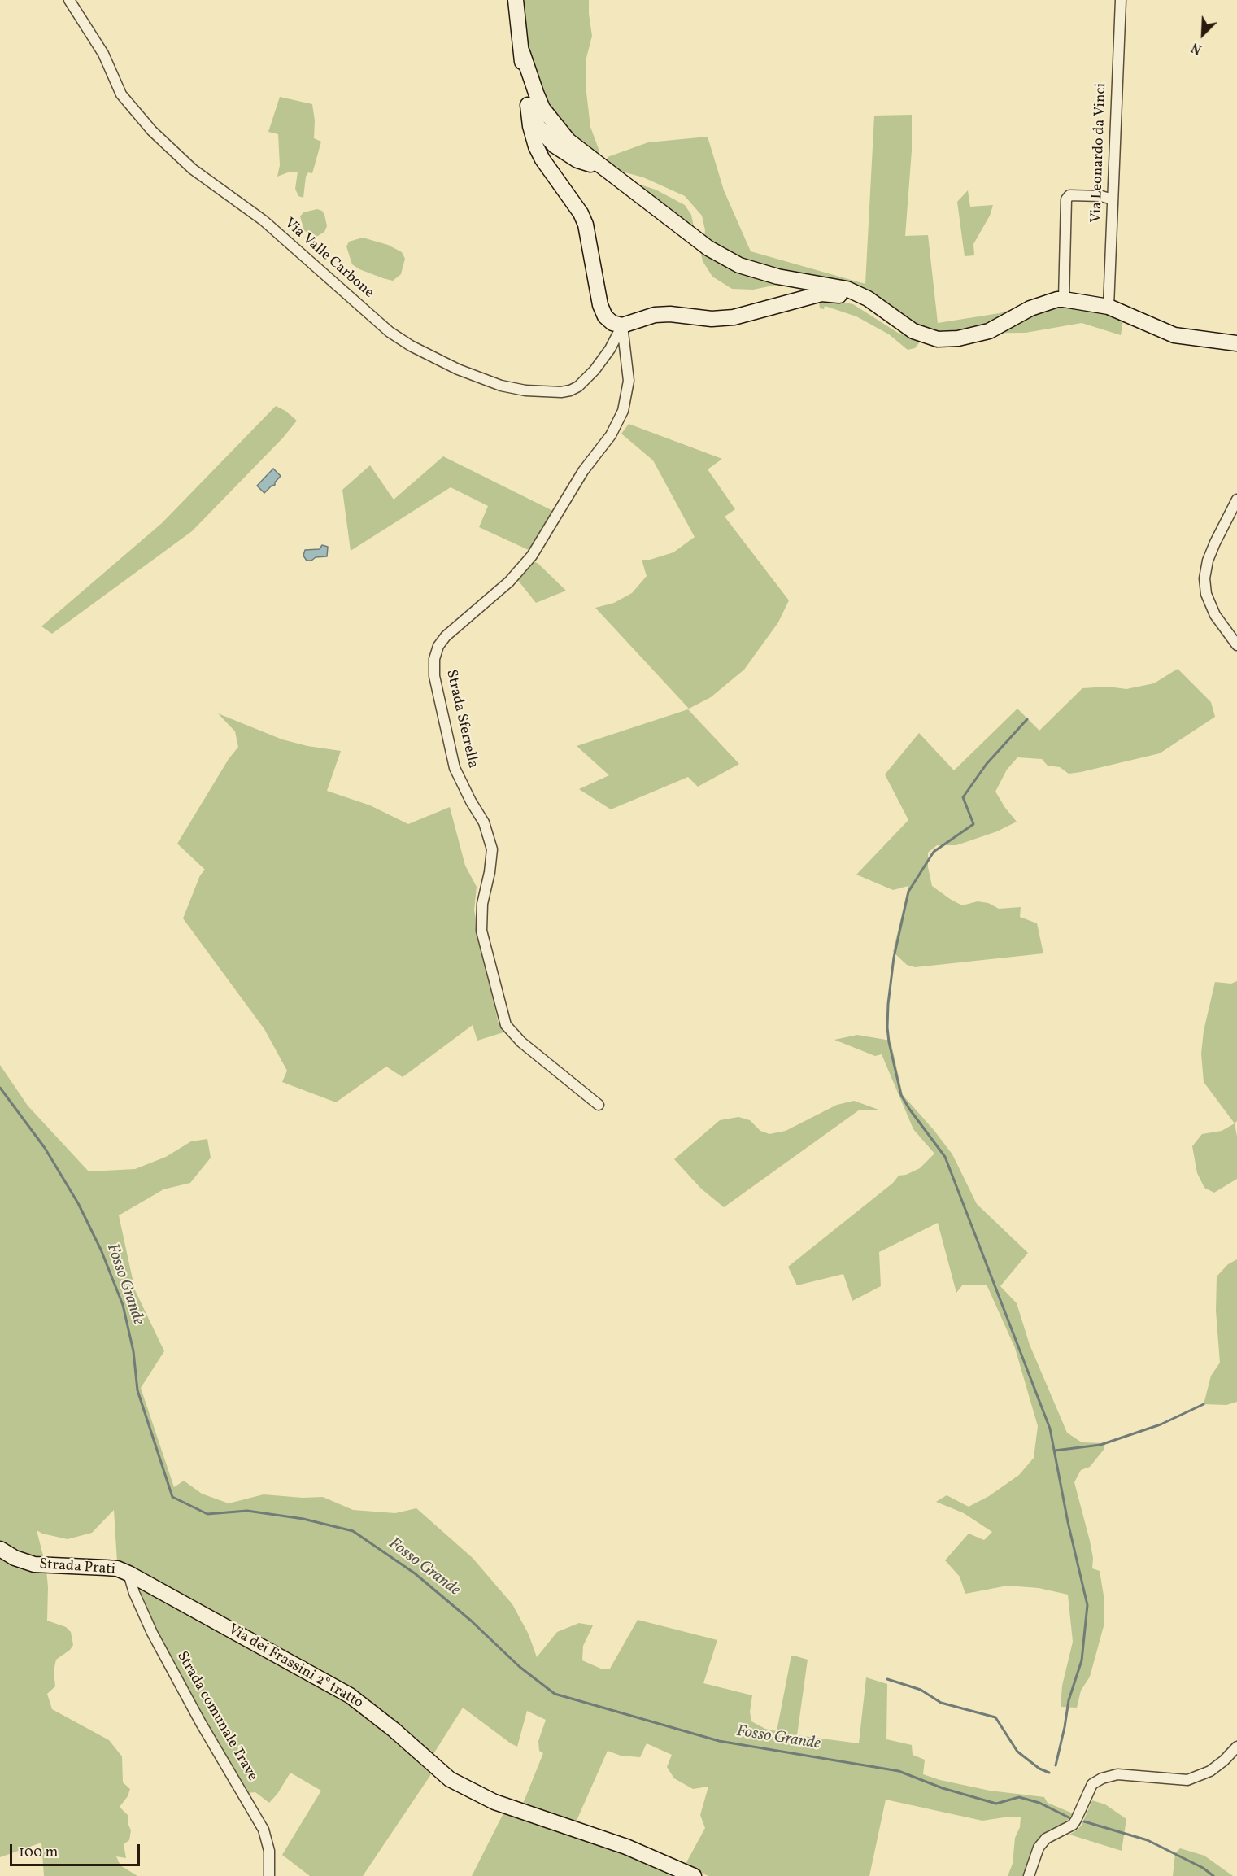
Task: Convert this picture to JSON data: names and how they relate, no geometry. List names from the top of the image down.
{
  "streets": {
    "street": [
      "Via Leonardo da Vinci",
      "Via Valle Carbone",
      "Strada Sferrella",
      "Strada Prati",
      "Via dei Frassini 2° tratto",
      "Strada comunale Trave"
    ]
  },
  "crossings": [
    ["Via Valle Carbone", "Strada Sferrella"],
    ["Strada Prati", "Via dei Frassini 2° tratto"],
    ["Strada Prati", "Strada comunale Trave"],
    ["Via dei Frassini 2° tratto", "Strada comunale Trave"]
  ],
  "water": ["Fosso Grande"],
  "scale_bar": "100 m",
  "north": "bottom left"
}
